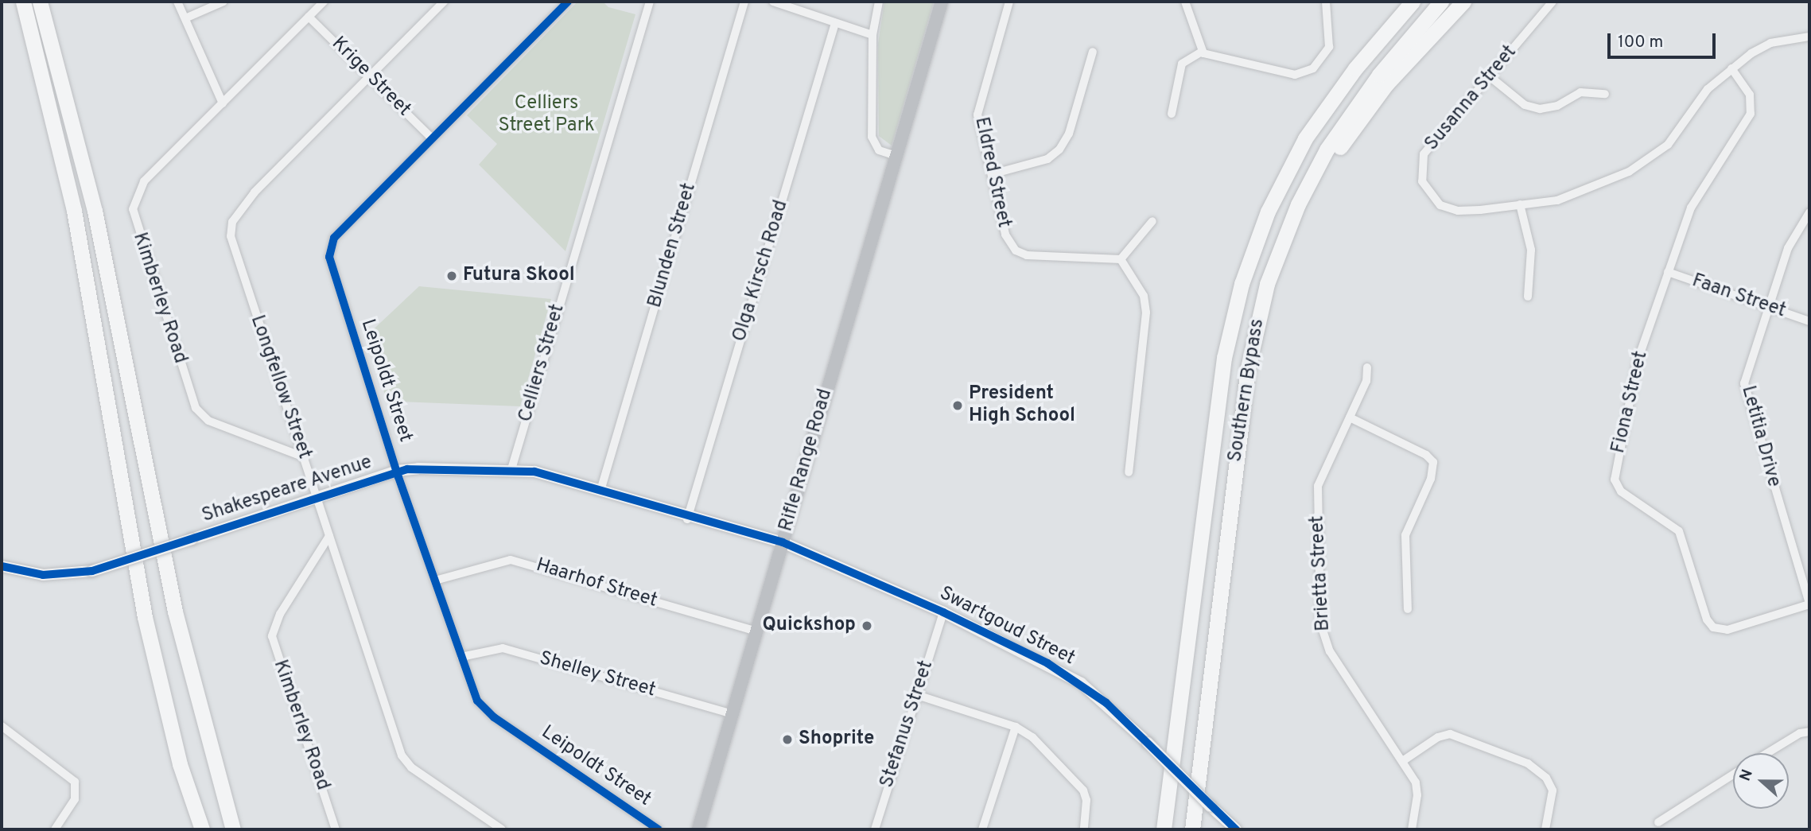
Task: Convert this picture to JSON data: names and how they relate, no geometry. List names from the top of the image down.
{
  "streets": {
    "highway": ["Southern Bypass"],
    "main road": ["Rifle Range Road"],
    "street": [
      "Krige Street",
      "Susanna Street",
      "Eldred Street",
      "Blunden Street",
      "Olga Kirsch Road",
      "Faan Street",
      "Kimberley Road",
      "Celliers Street",
      "Leipoldt Street",
      "Longfellow Street",
      "Fiona Street",
      "Letitia Drive",
      "Shakespeare Avenue",
      "Brietta Street",
      "Haarhof Street",
      "Swartgoud Street",
      "Shelley Street",
      "Stefanus Street"
    ]
  },
  "crossings": [
    ["Krige Street", "Kimberley Road"],
    ["Krige Street", "Leipoldt Street"],
    ["Krige Street", "Longfellow Street"],
    ["Susanna Street", "Fiona Street"],
    ["Blunden Street", "Shakespeare Avenue"],
    ["Olga Kirsch Road", "Shakespeare Avenue"],
    ["Faan Street", "Fiona Street"],
    ["Faan Street", "Letitia Drive"],
    ["Kimberley Road", "Longfellow Street"],
    ["Celliers Street", "Shakespeare Avenue"],
    ["Leipoldt Street", "Shakespeare Avenue"],
    ["Leipoldt Street", "Haarhof Street"],
    ["Leipoldt Street", "Shelley Street"],
    ["Longfellow Street", "Shakespeare Avenue"],
    ["Fiona Street", "Letitia Drive"],
    ["Rifle Range Road", "Shakespeare Avenue"],
    ["Rifle Range Road", "Haarhof Street"],
    ["Rifle Range Road", "Swartgoud Street"],
    ["Rifle Range Road", "Shelley Street"],
    ["Shakespeare Avenue", "Swartgoud Street"],
    ["Swartgoud Street", "Stefanus Street"]
  ],
  "parks": ["Celliers Street Park"],
  "places": [
    "Futura Skool",
    "President High School",
    "Quickshop",
    "Shoprite"
  ],
  "scale_bar": "100 m",
  "north": "left"
}
